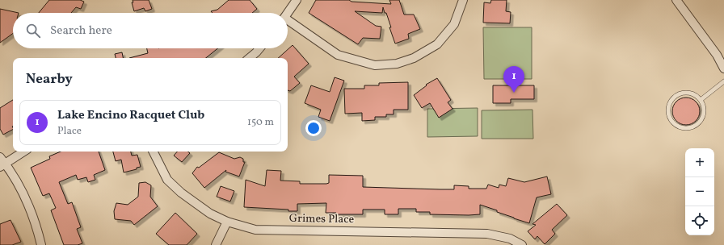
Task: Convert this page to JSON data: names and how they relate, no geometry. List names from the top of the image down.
{
  "streets": {
    "street": ["Grimes Place"]
  },
  "page": {
    "search": "Search here",
    "heading": "Nearby",
    "pins": "1",
    "list": [
      {
        "mark": "1",
        "name": "Lake Encino Racquet Club",
        "note": "Place",
        "value": "150 m"
      }
    ],
    "map_buttons": ["+", "−"]
  }
}
